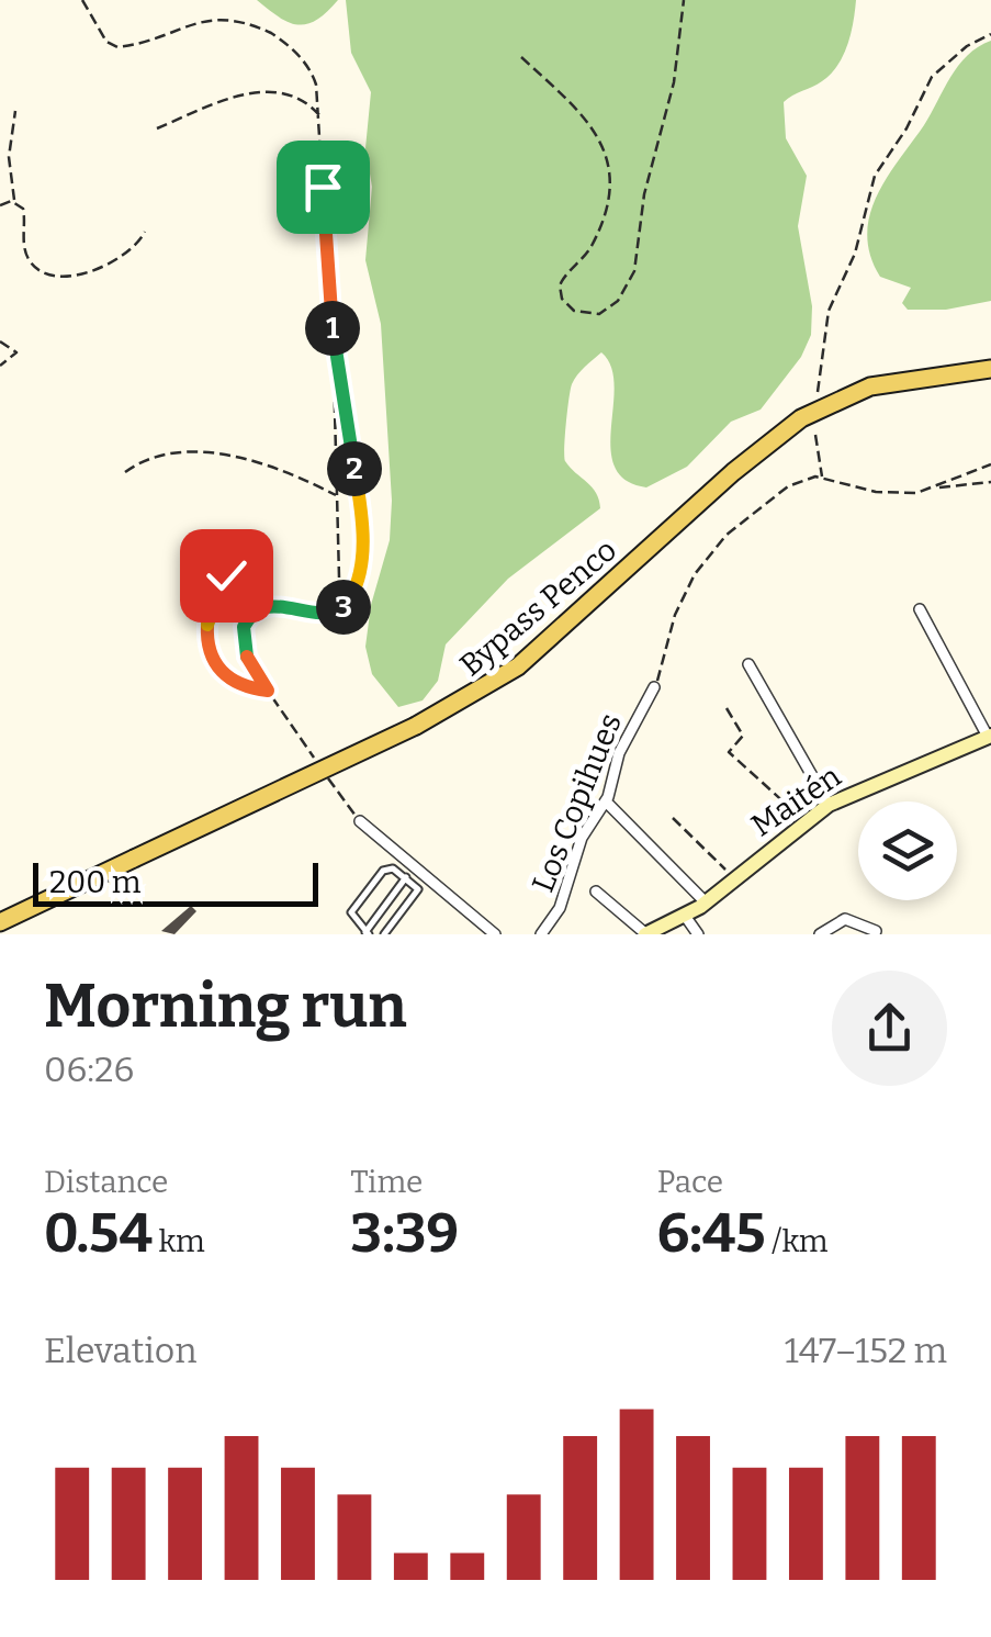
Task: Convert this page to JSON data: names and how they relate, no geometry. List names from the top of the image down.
{
  "streets": {
    "main road": ["Bypass Penco", "Maitén"],
    "street": ["Los Copihues"]
  },
  "scale_bar": "200 m",
  "page": {
    "pins": ["1", "2", "3"],
    "scale": "200 m",
    "heading": ["Morning run", "06:26"],
    "stats": [
      ["Distance", "0.54 km"],
      ["Time", "3:39"],
      ["Pace", "6:45 /km"]
    ],
    "chart": ["Elevation", "147–152 m"]
  }
}
